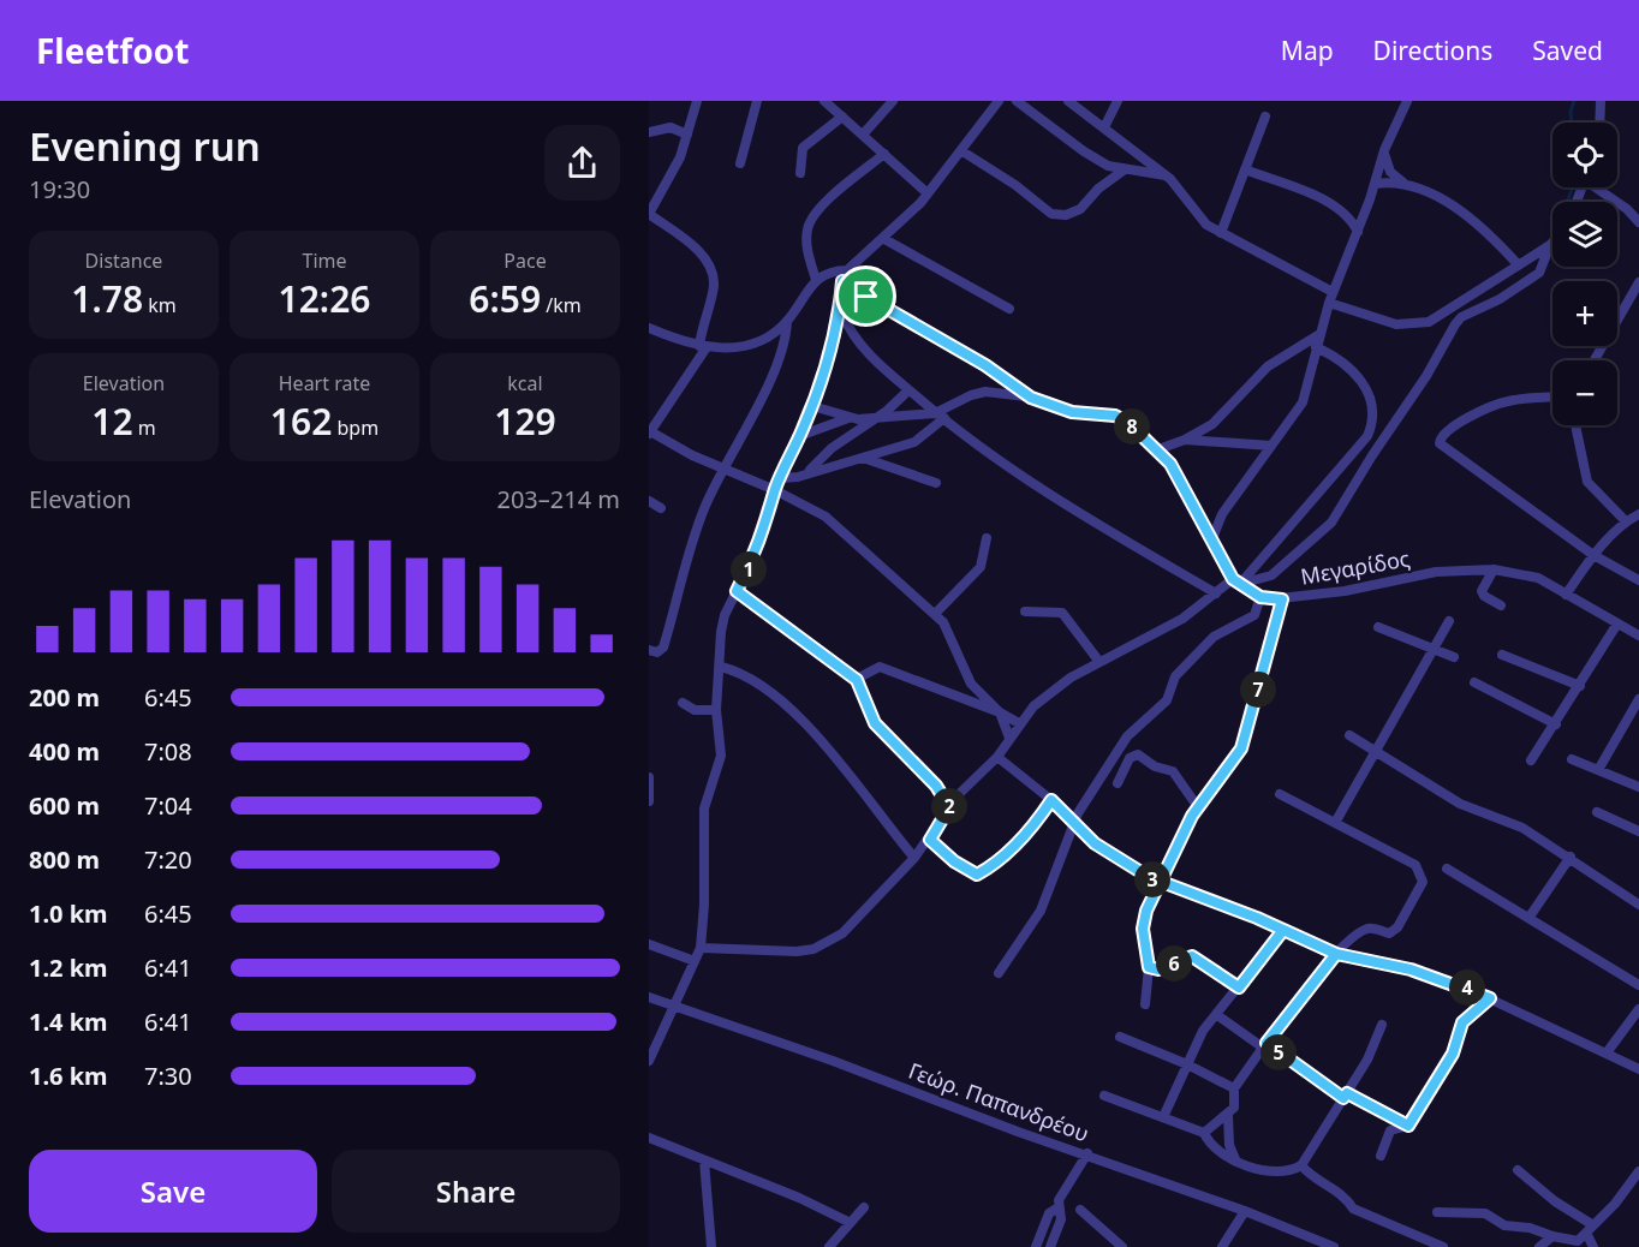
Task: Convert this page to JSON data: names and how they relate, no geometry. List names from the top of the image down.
{
  "streets": {
    "street": ["Μεγαρίδος", "Γεώρ. Παπανδρέου"]
  },
  "page": {
    "header": "Fleetfoot",
    "nav": ["Map", "Directions", "Saved"],
    "heading": ["Evening run", "19:30"],
    "map_buttons": ["+", "−"],
    "stats": [
      ["Distance", "1.78 km"],
      ["Time", "12:26"],
      ["Pace", "6:59 /km"],
      ["Elevation", "12 m"],
      ["Heart rate", "162 bpm"],
      ["kcal", "129"]
    ],
    "pins": [
      "8",
      "1",
      "7",
      "2",
      "3",
      "6",
      "4",
      "5"
    ],
    "chart": ["Elevation", "203–214 m"],
    "list": [
      {
        "name": "200 m",
        "note": "6:45"
      },
      {
        "name": "400 m",
        "note": "7:08"
      },
      {
        "name": "600 m",
        "note": "7:04"
      },
      {
        "name": "800 m",
        "note": "7:20"
      },
      {
        "name": "1.0 km",
        "note": "6:45"
      },
      {
        "name": "1.2 km",
        "note": "6:41"
      },
      {
        "name": "1.4 km",
        "note": "6:41"
      },
      {
        "name": "1.6 km",
        "note": "7:30"
      }
    ],
    "buttons": ["Save", "Share"]
  }
}
